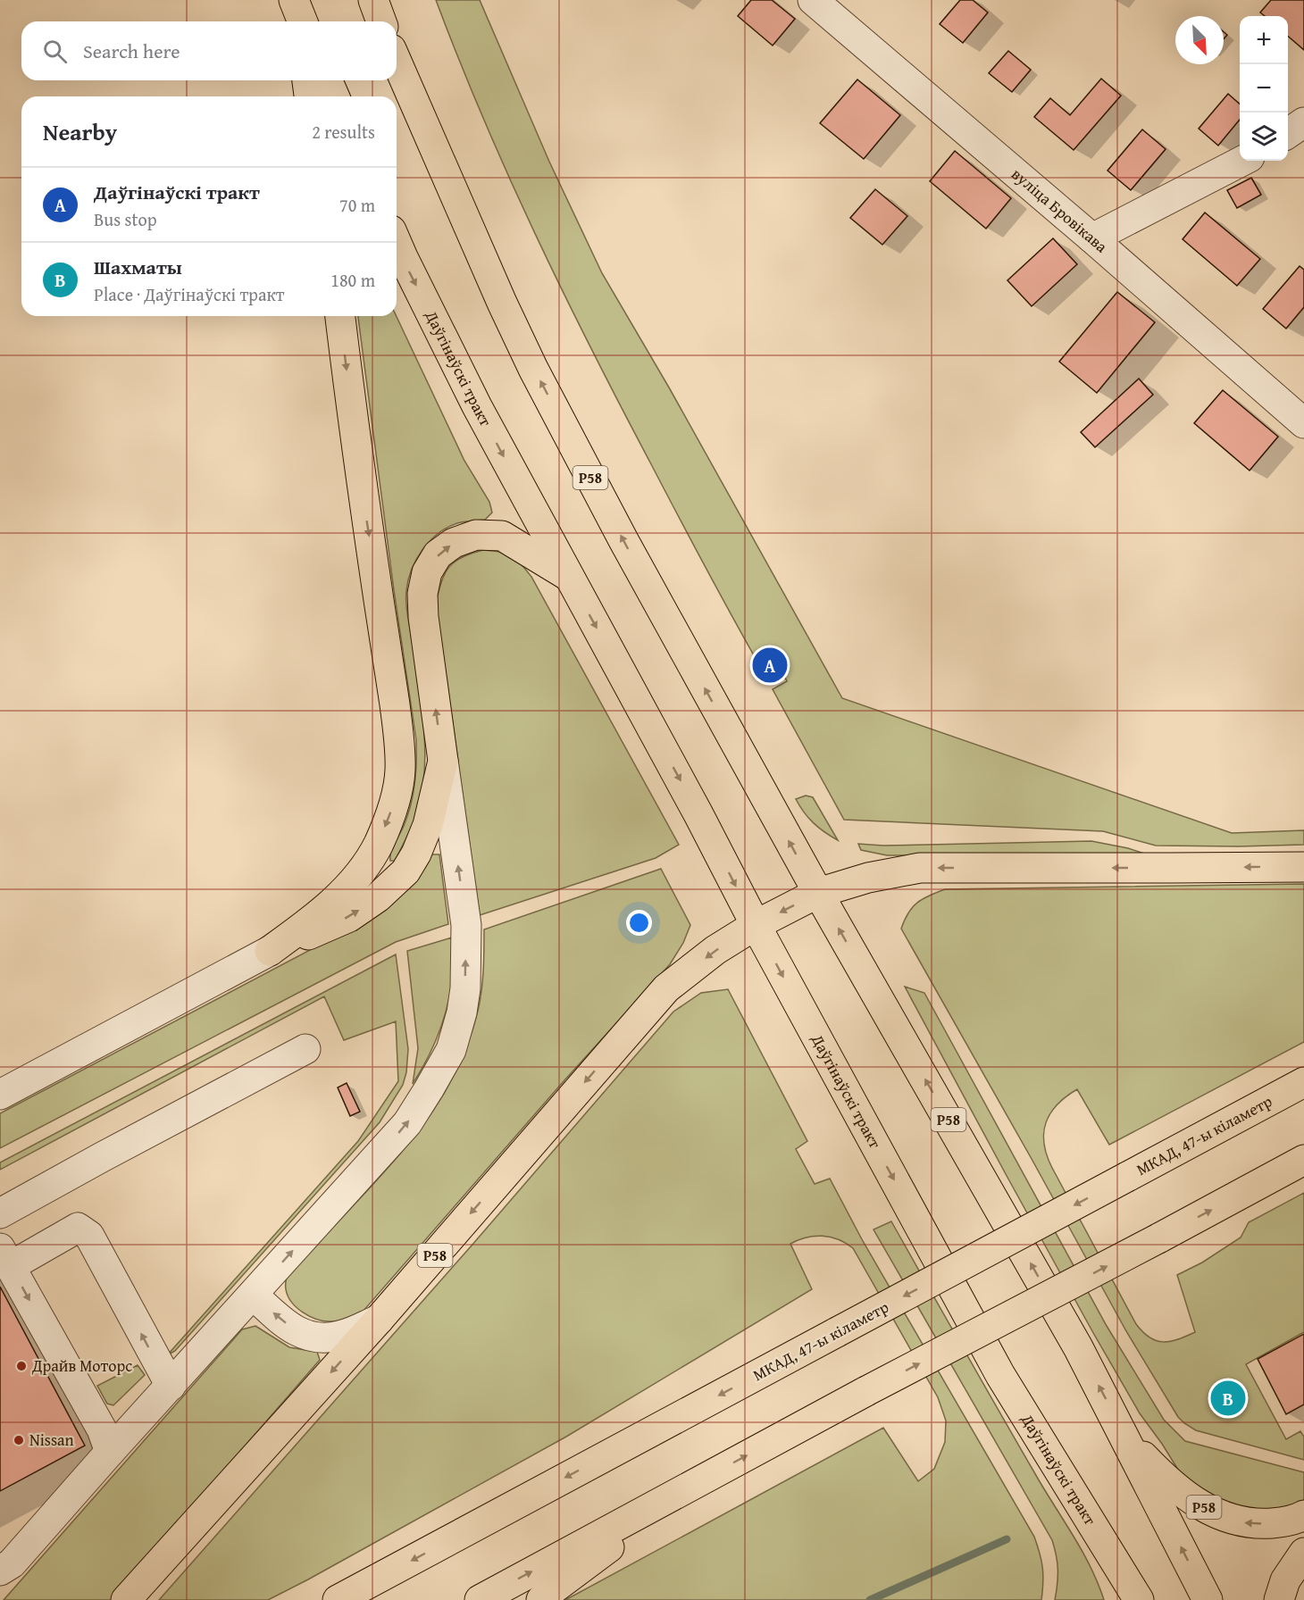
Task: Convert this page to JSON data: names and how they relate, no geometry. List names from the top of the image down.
{
  "streets": {
    "main road": ["Даўгінаўскі тракт", "Р58", "МКАД, 47-ы кіламетр"],
    "street": ["вуліца Бровікава"]
  },
  "crossings": [
    ["Даўгінаўскі тракт", "Р58"]
  ],
  "places": ["Драйв Моторс", "Nissan"],
  "north": "bottom right",
  "page": {
    "map_buttons": ["+", "−"],
    "search": "Search here",
    "heading": ["Nearby", "2 results"],
    "list": [
      {
        "mark": "A",
        "name": "Даўгінаўскі тракт",
        "note": "Bus stop",
        "value": "70 m"
      },
      {
        "mark": "B",
        "name": "Шахматы",
        "note": "Place · Даўгінаўскі тракт",
        "value": "180 m"
      }
    ],
    "pins": ["A", "B"]
  }
}
